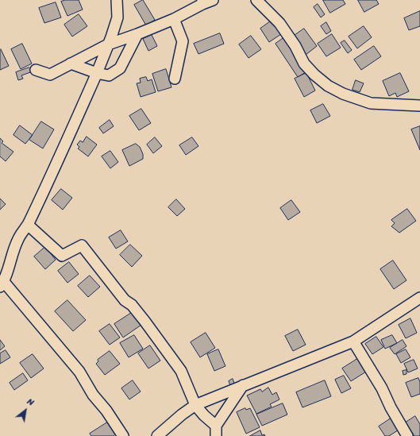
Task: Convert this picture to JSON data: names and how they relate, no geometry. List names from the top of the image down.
{
  "north": "top right"
}
